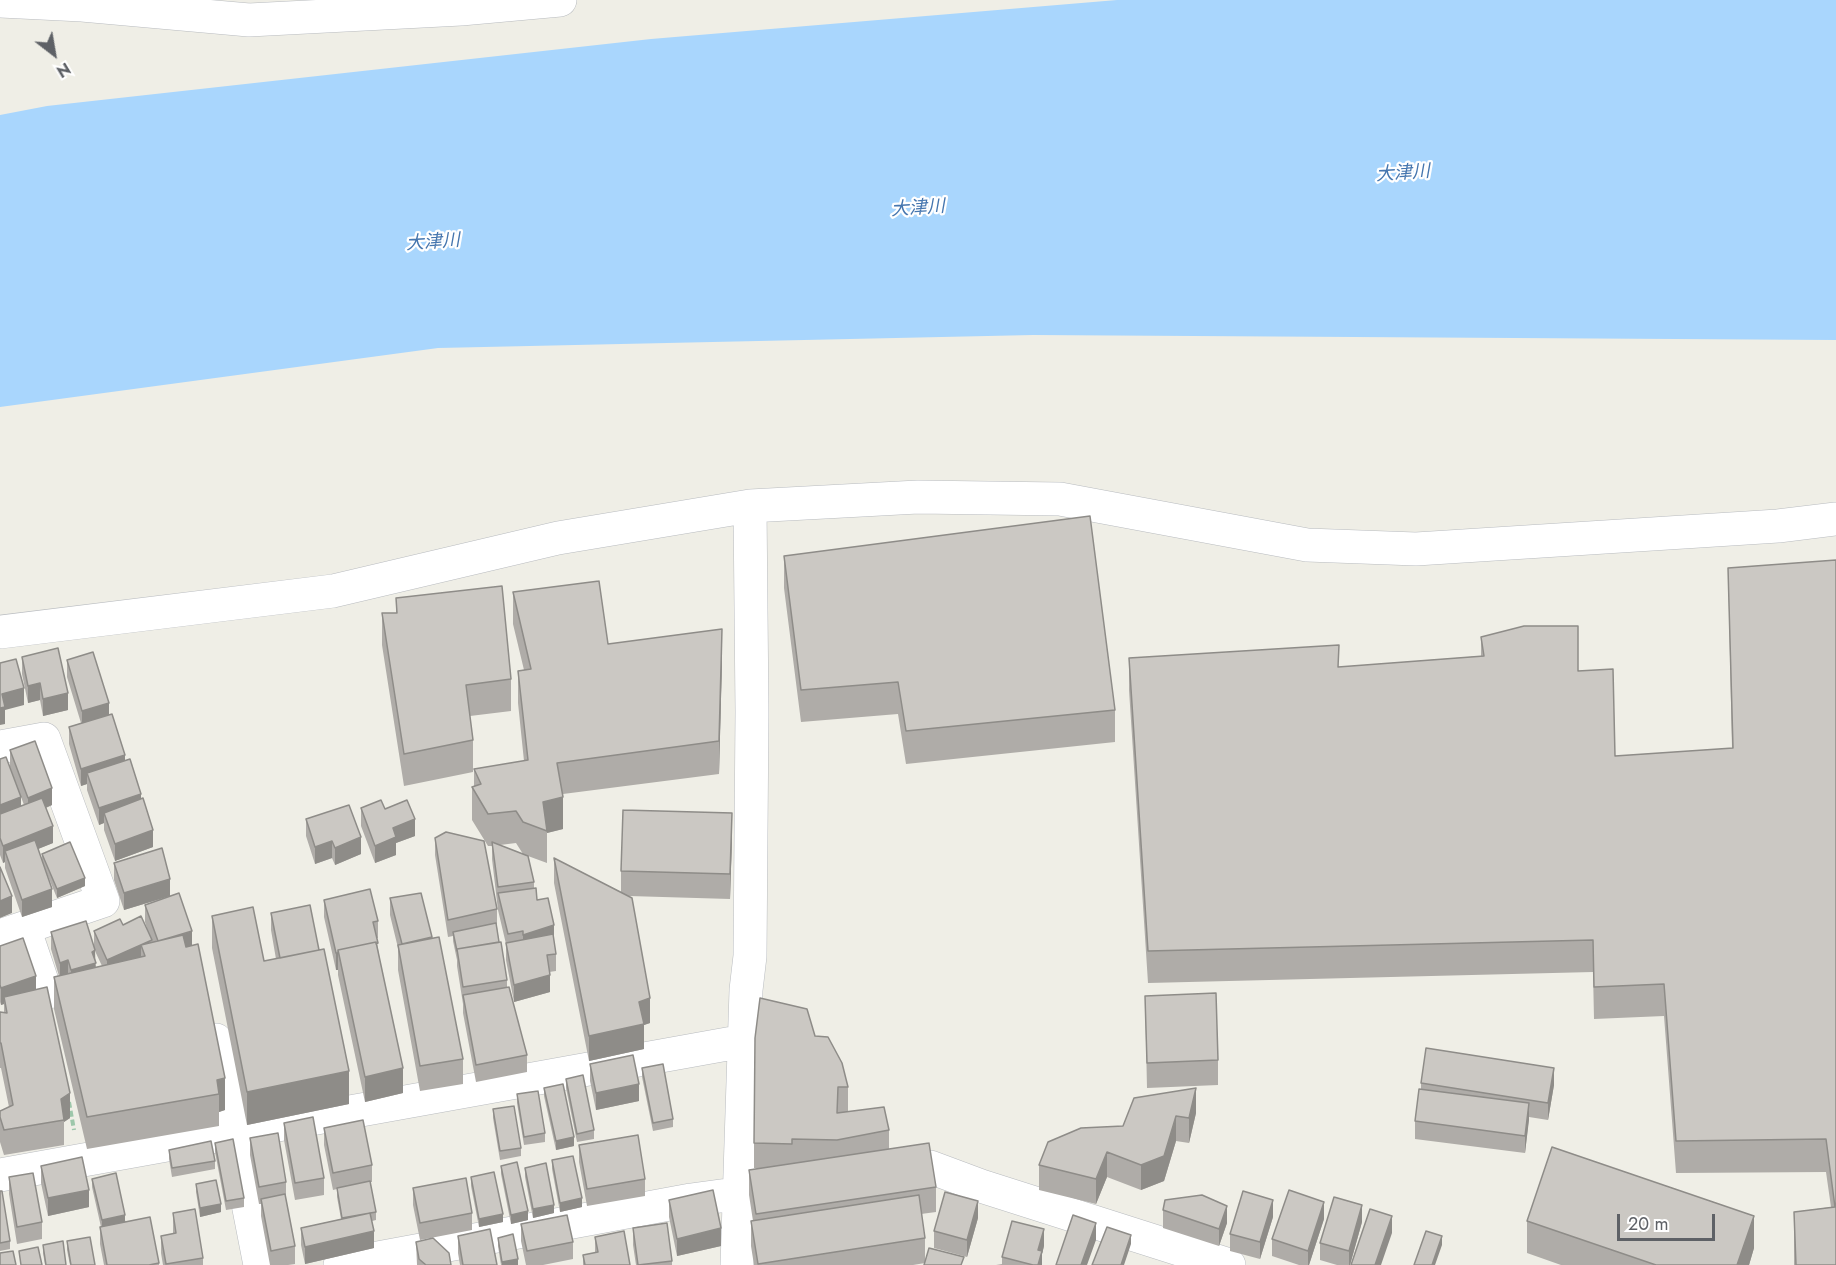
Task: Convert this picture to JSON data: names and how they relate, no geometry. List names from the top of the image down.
{
  "water": ["大津川"],
  "scale_bar": "20 m",
  "north": "bottom right"
}
